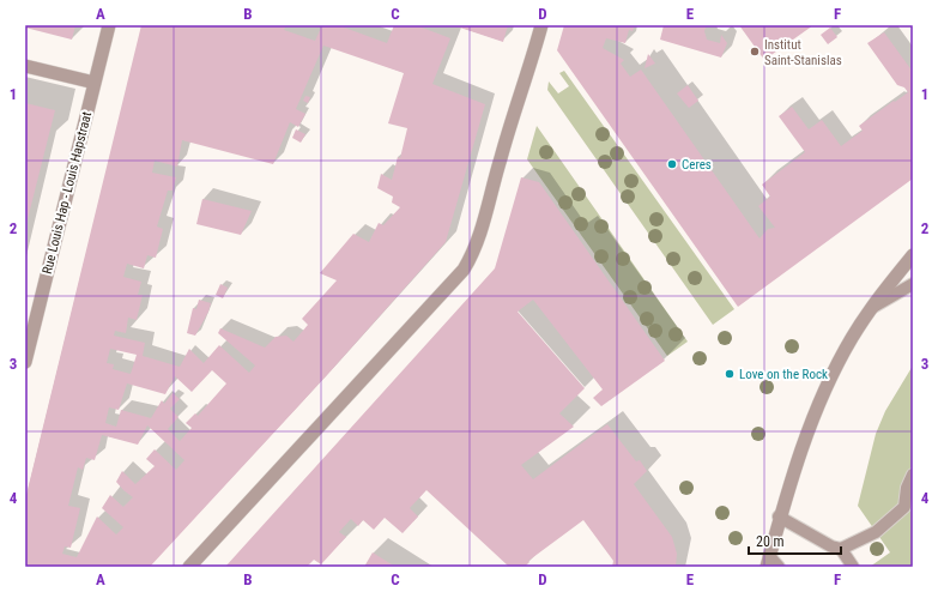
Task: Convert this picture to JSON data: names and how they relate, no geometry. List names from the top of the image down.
{
  "streets": {
    "street": ["Rue Louis Hap - Louis Hapstraat"]
  },
  "places": ["Institut Saint-Stanislas", "Ceres", "Love on the Rock"],
  "scale_bar": "20 m",
  "grid": {
    "columns": [
      "A",
      "B",
      "C",
      "D",
      "E",
      "F"
    ],
    "rows": [
      "1",
      "2",
      "3",
      "4"
    ]
  }
}
